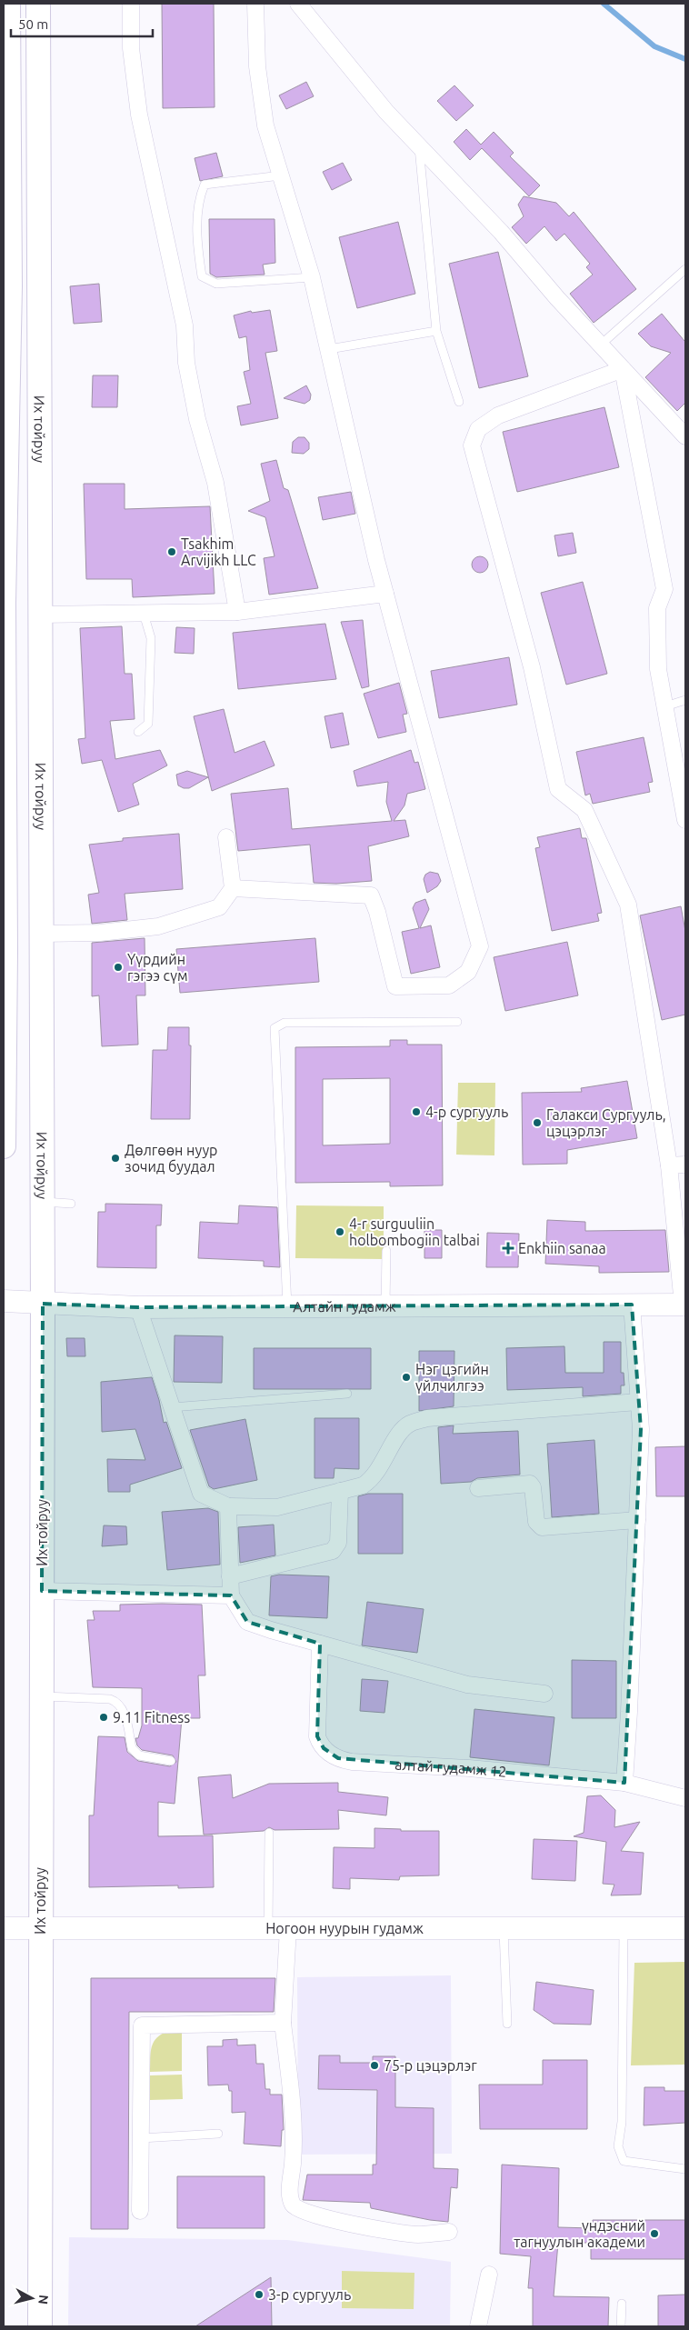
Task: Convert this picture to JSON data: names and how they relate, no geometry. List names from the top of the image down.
{
  "streets": {
    "main road": ["Их тойруу", "Алтайн гудамж", "Ногоон нуурын гудамж"],
    "street": ["алтай гудамж 12"]
  },
  "crossings": [
    ["Их тойруу", "Алтайн гудамж"],
    ["Их тойруу", "Ногоон нуурын гудамж"]
  ],
  "places": {
    "other": [
      "Tsakhim Arvijikh LLC",
      "Үүрдийн гэгээ сүм",
      "4-р сургууль",
      "Галакси Сургууль, цэцэрлэг",
      "Дөлгөөн нуур зочид буудал",
      "4-r surguuliin holbombogiin talbai",
      "Нэг цэгийн үйлчилгээ",
      "9.11 Fitness",
      "75-р цэцэрлэг",
      "үндэсний тагнуулын академи",
      "3-р сургууль"
    ],
    "health": ["Enkhiin sanaa"]
  },
  "scale_bar": "50 m",
  "north": "right"
}
